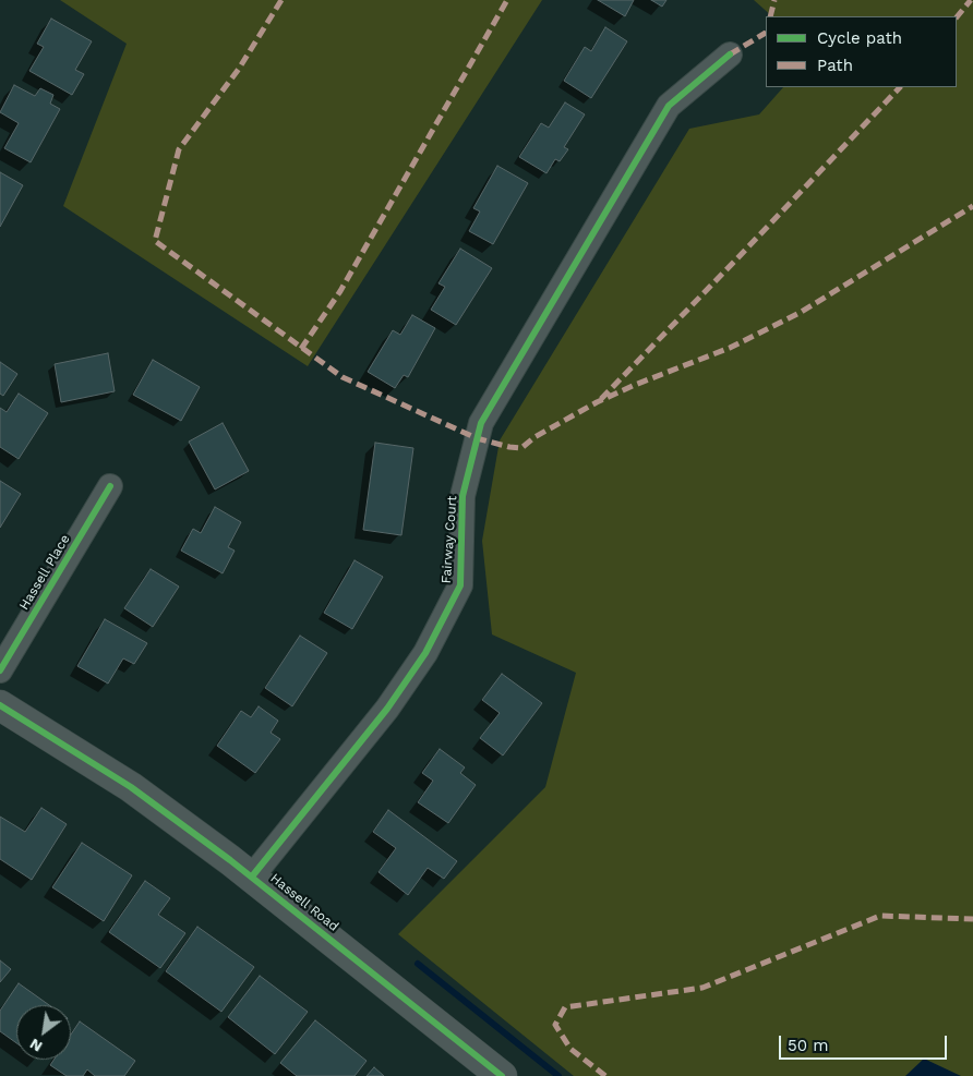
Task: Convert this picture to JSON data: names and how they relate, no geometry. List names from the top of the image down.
{
  "streets": {
    "street": ["Fairway Court", "Hassell Place", "Hassell Road"]
  },
  "crossings": [
    ["Fairway Court", "Hassell Road"]
  ],
  "legend": ["Cycle path", "Path"],
  "scale_bar": "50 m",
  "north": "bottom left"
}
